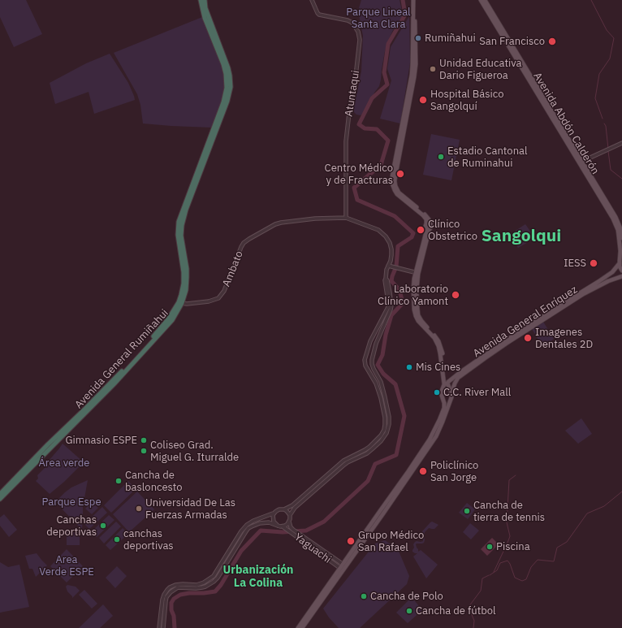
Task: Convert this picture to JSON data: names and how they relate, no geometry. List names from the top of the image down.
{
  "streets": {
    "highway": ["Avenida General Rumiñahui"],
    "main road": ["Avenida Abdón Calderón", "Avenida General Enríquez"],
    "street": ["Atuntaqui", "Ambato", "Yaguachi"]
  },
  "crossings": [
    ["Atuntaqui", "Ambato"],
    ["Avenida Abdón Calderón", "Avenida General Enríquez"],
    ["Ambato", "Avenida General Rumiñahui"],
    ["Avenida General Enríquez", "Yaguachi"]
  ],
  "districts": ["Sangolqui", "Urbanización La Colina"],
  "parks": [
    "Parque Lineal Santa Clara",
    "Área verde",
    "Parque Espe",
    "Area Verde ESPE"
  ],
  "places": [
    "Rumiñahui",
    "San Francisco",
    "Unidad Educativa Dario Figueroa",
    "Hospital Básico Sangolquí",
    "Estadio Cantonal de Ruminahui",
    "Centro Médico y de Fracturas",
    "Clínico Obstetrico",
    "IESS",
    "Laboratorio Clínico Yamont",
    "Imagenes Dentales 2D",
    "Mis Cines",
    "C.C. River Mall",
    "Gimnasio ESPE",
    "Coliseo Grad. Miguel G. Iturralde",
    "Policlínico San Jorge",
    "Cancha de basloncesto",
    "Universidad De Las Fuerzas Armadas",
    "Cancha de tierra de tennis",
    "Canchas deportivas",
    "canchas deportivas",
    "Grupo Médico San Rafael",
    "Piscina",
    "Cancha de Polo",
    "Cancha de fútbol"
  ]
}
